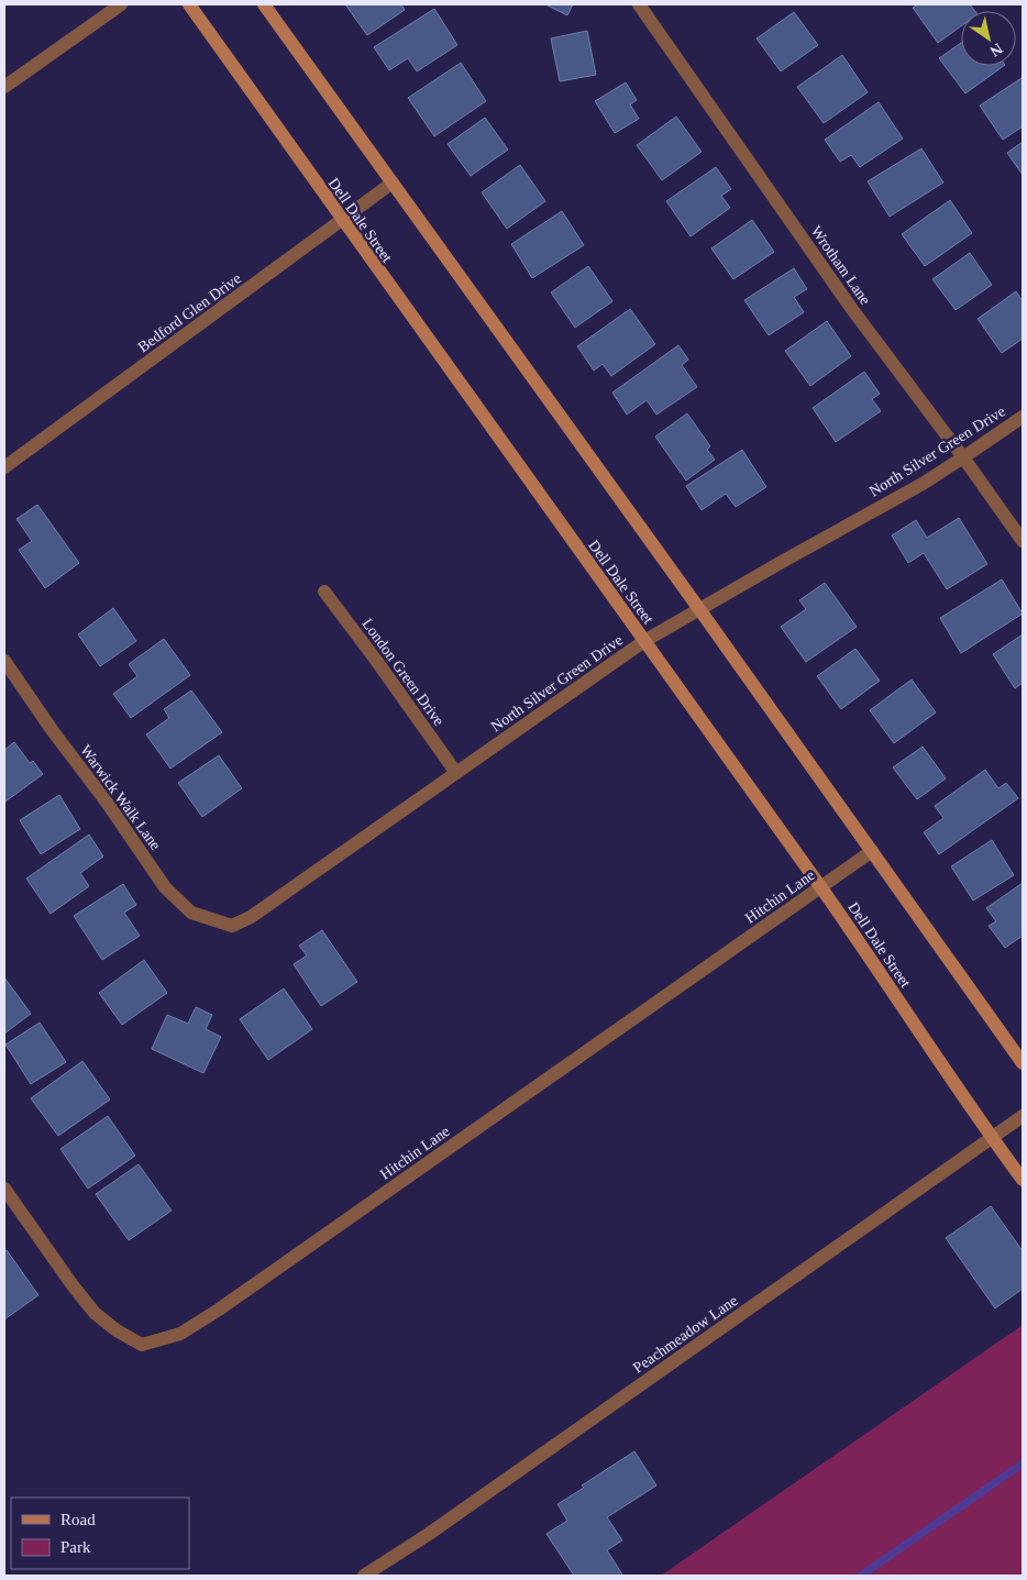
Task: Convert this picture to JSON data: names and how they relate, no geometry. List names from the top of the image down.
{
  "streets": {
    "main road": ["Dell Dale Street"],
    "street": [
      "Wrotham Lane",
      "Bedford Glen Drive",
      "North Silver Green Drive",
      "London Green Drive",
      "Warwick Walk Lane",
      "Hitchin Lane",
      "Peachmeadow Lane"
    ]
  },
  "crossings": [
    ["Dell Dale Street", "Bedford Glen Drive"],
    ["Dell Dale Street", "North Silver Green Drive"],
    ["Dell Dale Street", "Hitchin Lane"],
    ["Dell Dale Street", "Peachmeadow Lane"],
    ["Wrotham Lane", "North Silver Green Drive"],
    ["North Silver Green Drive", "London Green Drive"],
    ["North Silver Green Drive", "Warwick Walk Lane"]
  ],
  "legend": ["Road", "Park"],
  "north": "bottom right"
}
